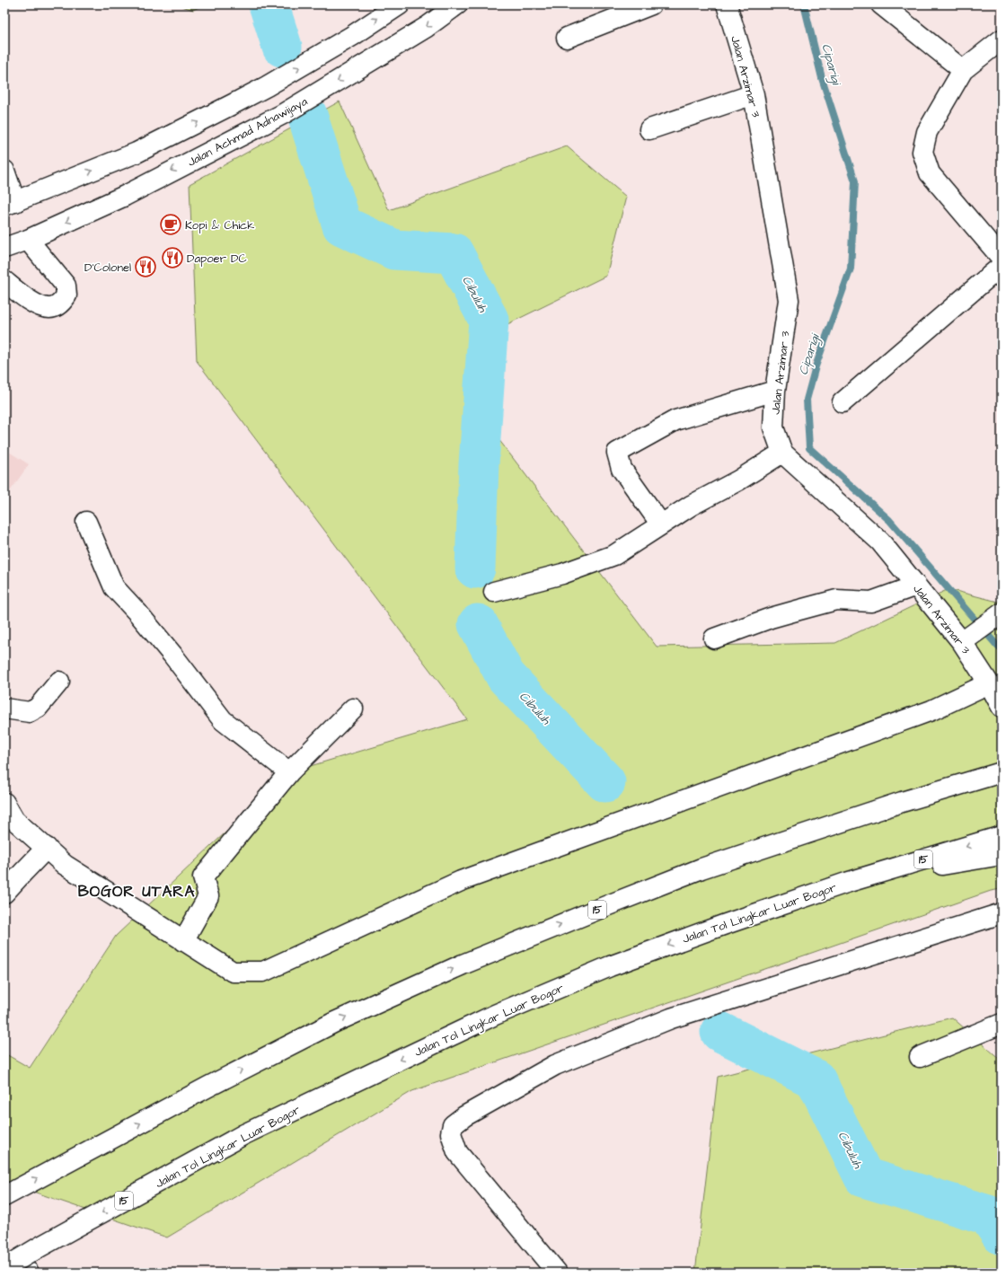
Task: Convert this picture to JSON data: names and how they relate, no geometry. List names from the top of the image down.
{
  "streets": {
    "main road": [
      "Jalan Arzimar 3",
      "Jalan Achmad Adnawijaya",
      "15",
      "Jalan Tol Lingkar Luar Bogor"
    ]
  },
  "districts": ["BOGOR UTARA"],
  "water": ["Ciparigi", "Cibuluh"],
  "places": {
    "cafe": ["Kopi & Chick"],
    "restaurant": ["Dapoer DC", "D'Colonel"]
  }
}
